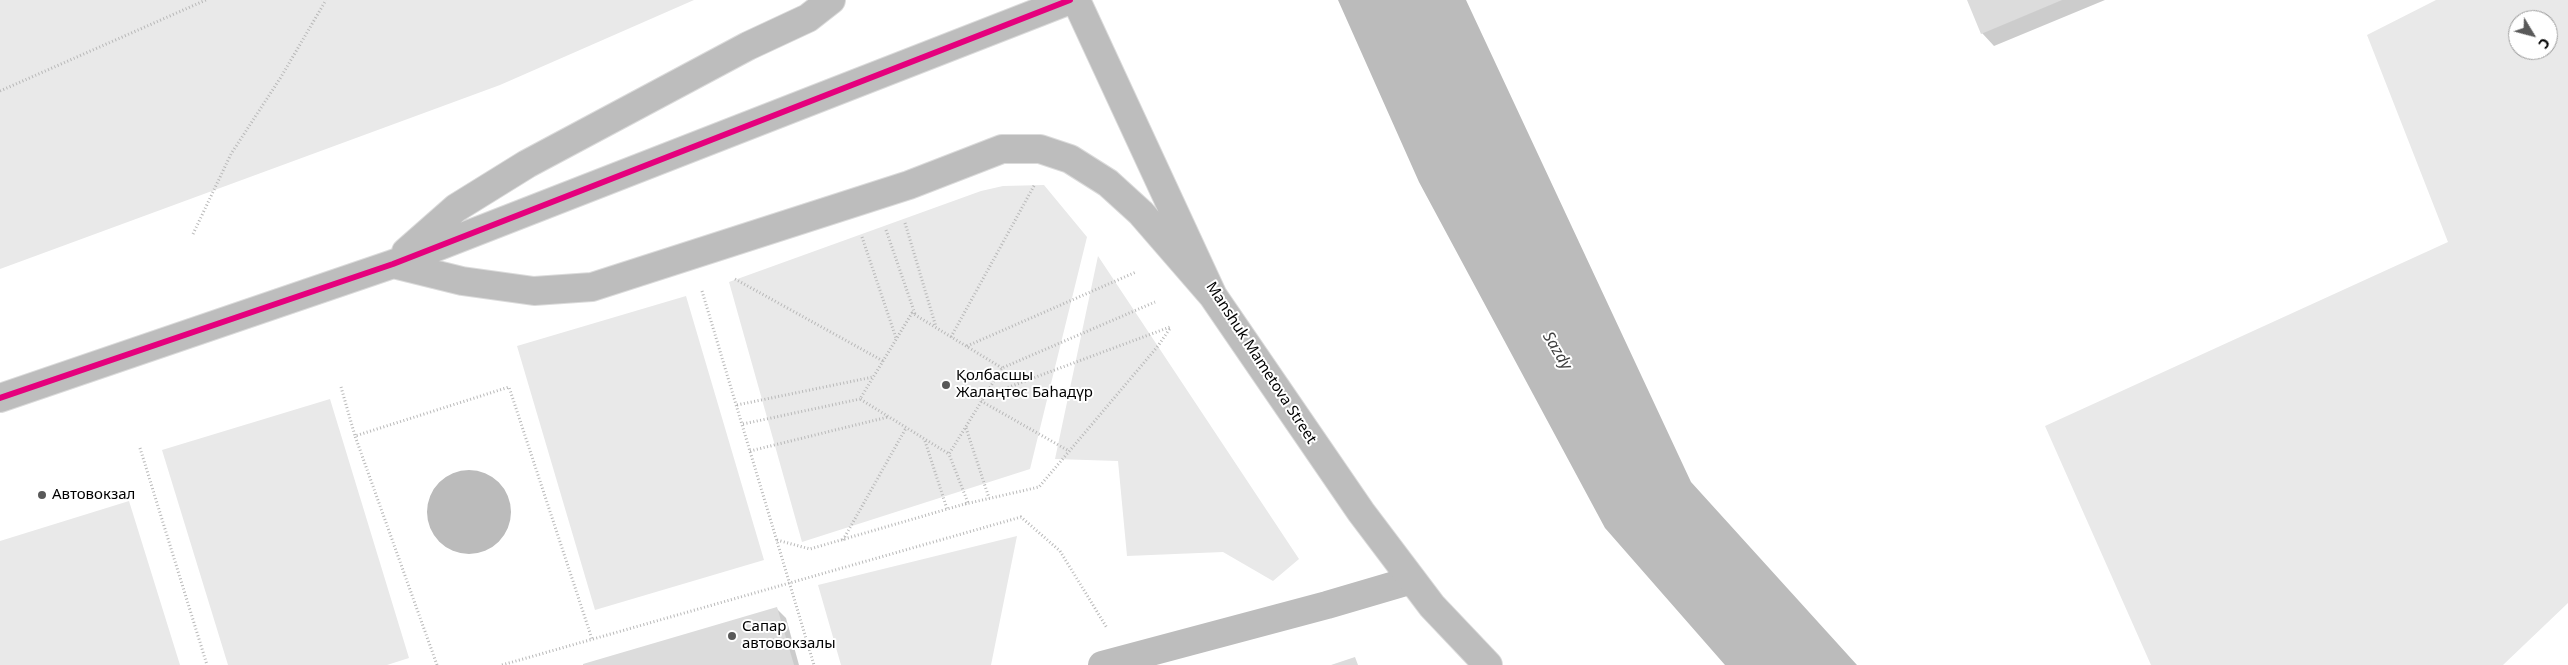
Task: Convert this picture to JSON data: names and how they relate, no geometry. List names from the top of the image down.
{
  "streets": {
    "main road": ["Manshuk Mametova Street"]
  },
  "water": ["Sazdy"],
  "places": ["Қолбасшы Жалаңтөс Баһадүр", "Автовокзал", "Сапар автовокзалы"],
  "north": "bottom right"
}
